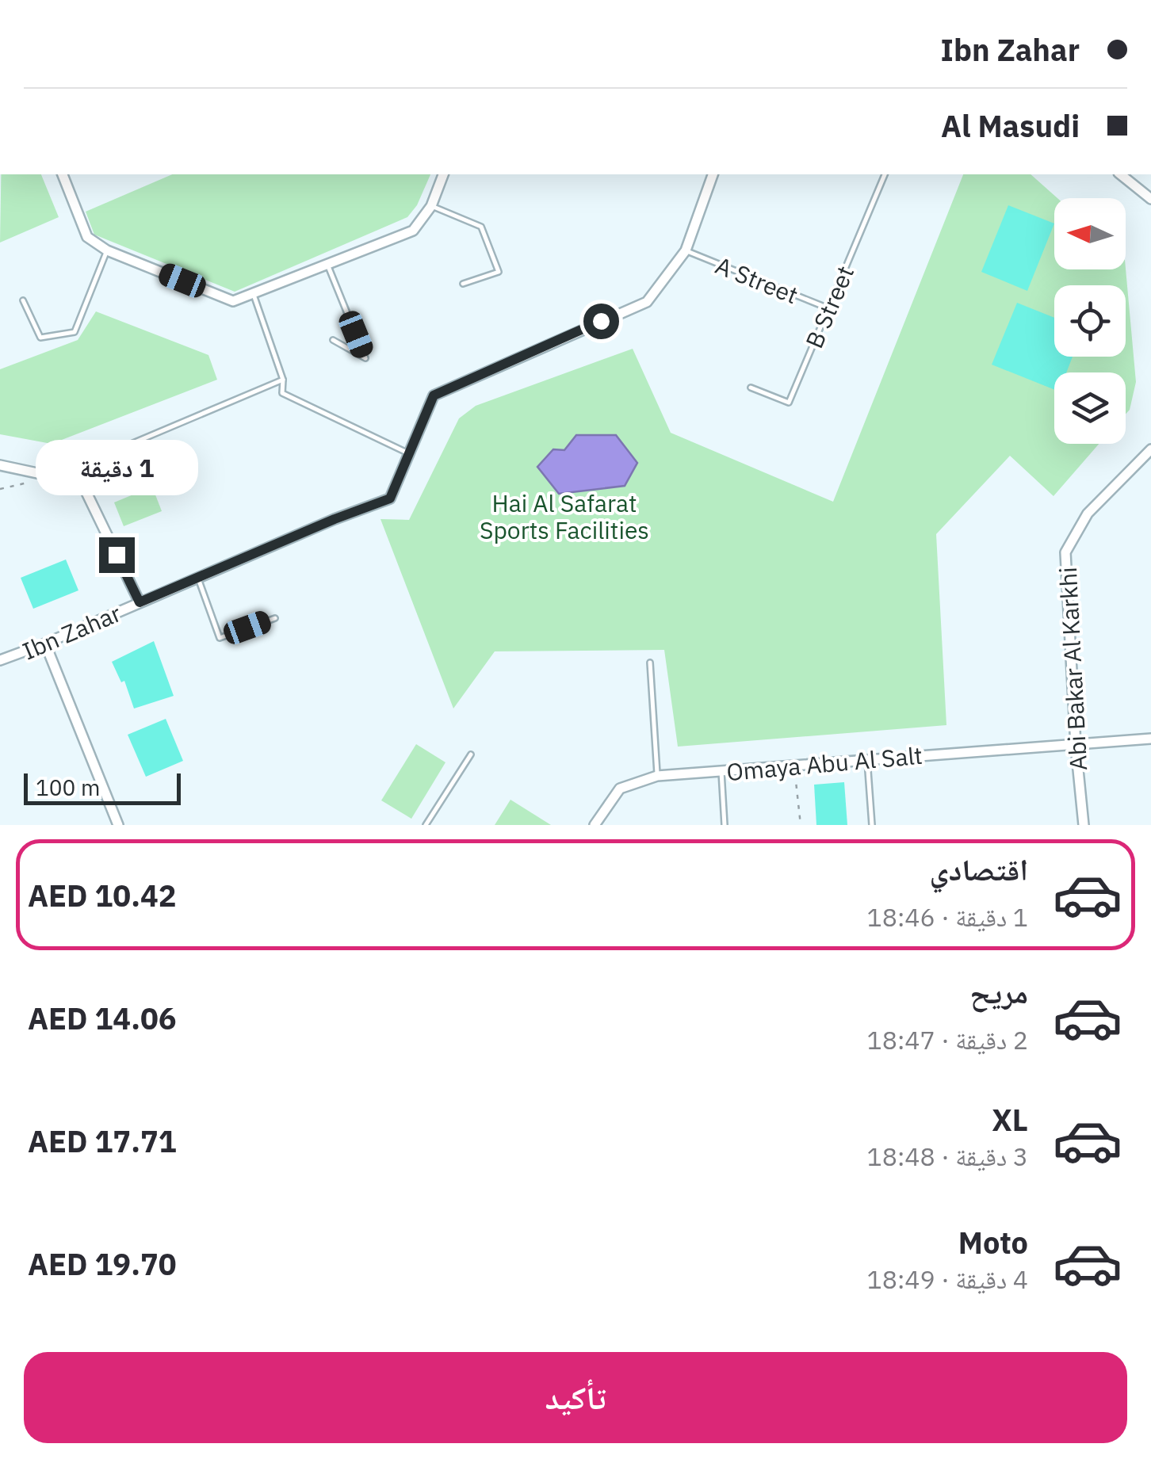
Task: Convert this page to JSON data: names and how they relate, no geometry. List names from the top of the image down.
{
  "streets": {
    "street": ["Ibn Zahar", "Abi Bakar Al Karkhi", "Omaya Abu Al Salt"],
    "lane": ["A Street", "B Street"]
  },
  "crossings": [
    ["A Street", "B Street"],
    ["A Street", "Ibn Zahar"],
    ["Abi Bakar Al Karkhi", "Omaya Abu Al Salt"]
  ],
  "parks": ["Hai Al Safarat Sports Facilities"],
  "scale_bar": "100 m",
  "north": "left",
  "page": {
    "banner": ["Ibn Zahar", "Al Masudi"],
    "bubble": "1 دقيقة",
    "scale": "100 m",
    "list": [
      {
        "name": "اقتصادي",
        "note": "1 دقيقة · 18:46",
        "value": "AED 10.42"
      },
      {
        "name": "مريح",
        "note": "2 دقيقة · 18:47",
        "value": "AED 14.06"
      },
      {
        "name": "XL",
        "note": "3 دقيقة · 18:48",
        "value": "AED 17.71"
      },
      {
        "name": "Moto",
        "note": "4 دقيقة · 18:49",
        "value": "AED 19.70"
      }
    ],
    "buttons": "تأكيد"
  }
}
